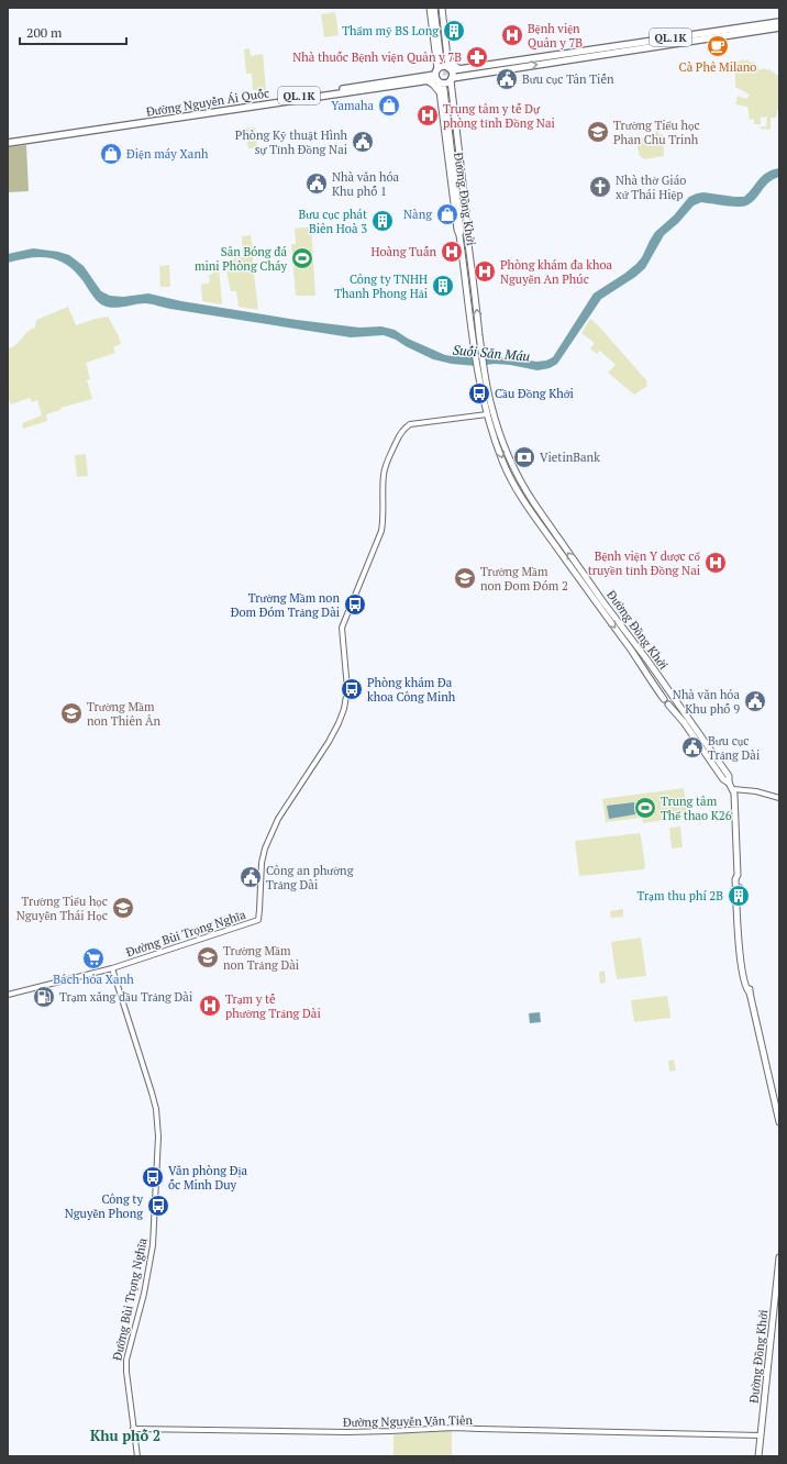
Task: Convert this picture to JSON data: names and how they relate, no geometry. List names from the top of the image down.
{
  "streets": {
    "main road": ["QL.1K", "Đường Nguyễn Ái Quốc", "Đường Đồng Khởi"],
    "street": ["Đường Bùi Trọng Nghĩa", "Đường Nguyễn Văn Tiên"]
  },
  "crossings": [
    ["Đường Đồng Khởi", "Đường Bùi Trọng Nghĩa"],
    ["Đường Đồng Khởi", "Đường Nguyễn Văn Tiên"],
    ["Đường Bùi Trọng Nghĩa", "Đường Nguyễn Văn Tiên"]
  ],
  "districts": ["Khu phố 2"],
  "water": ["Suối Săn Máu"],
  "places": {
    "building": [
      "Thẩm mỹ BS Long",
      "Bưu cục phát Biên Hoà 3",
      "Công ty TNHH Thanh Phong Hải",
      "Trạm thu phí 2B"
    ],
    "hospital": [
      "Bệnh viện Quân y 7B",
      "Trung tâm y tế Dự phòng tỉnh Đồng Nai",
      "Hoàng Tuấn",
      "Phòng khám đa khoa Nguyễn An Phúc",
      "Bệnh viện Y dược cổ truyền tỉnh Đồng Nai",
      "Trạm y tế phường Trảng Dài"
    ],
    "cafe": ["Cà Phê Milano"],
    "pharmacy": ["Nhà thuốc Bệnh viện Quân y 7B"],
    "public building": [
      "Bưu cục Tân Tiến",
      "Phòng Kỹ thuật Hình sự Tỉnh Đồng Nai",
      "Nhà văn hóa Khu phố 1",
      "Nhà văn hóa Khu phố 9",
      "Bưu cục Trảng Dài",
      "Công an phường Trảng Dài"
    ],
    "shop": ["Yamaha", "Điện máy Xanh", "Nàng"],
    "school or university": [
      "Trường Tiểu học Phan Chu Trinh",
      "Trường Mầm non Đom Đóm 2",
      "Trường Mầm non Thiên Ân",
      "Trường Tiểu học Nguyễn Thái Học",
      "Trường Mầm non Trảng Dài"
    ],
    "church": ["Nhà thờ Giáo xứ Thái Hiệp"],
    "sports": ["Sân Bóng đá mini Phòng Cháy", "Trung tâm Thể thao K26"],
    "bus stop": [
      "Cầu Đồng Khởi",
      "Trường Mầm non Đom Đóm Trảng Dài",
      "Phòng khám Đa khoa Công Minh",
      "Văn phòng Địa ốc Minh Duy",
      "Công ty Nguyễn Phong"
    ],
    "bank": ["VietinBank"],
    "supermarket": ["Bách hóa Xanh"],
    "fuel station": ["Trạm xăng dầu Trảng Dài"]
  },
  "scale_bar": "200 m"
}
